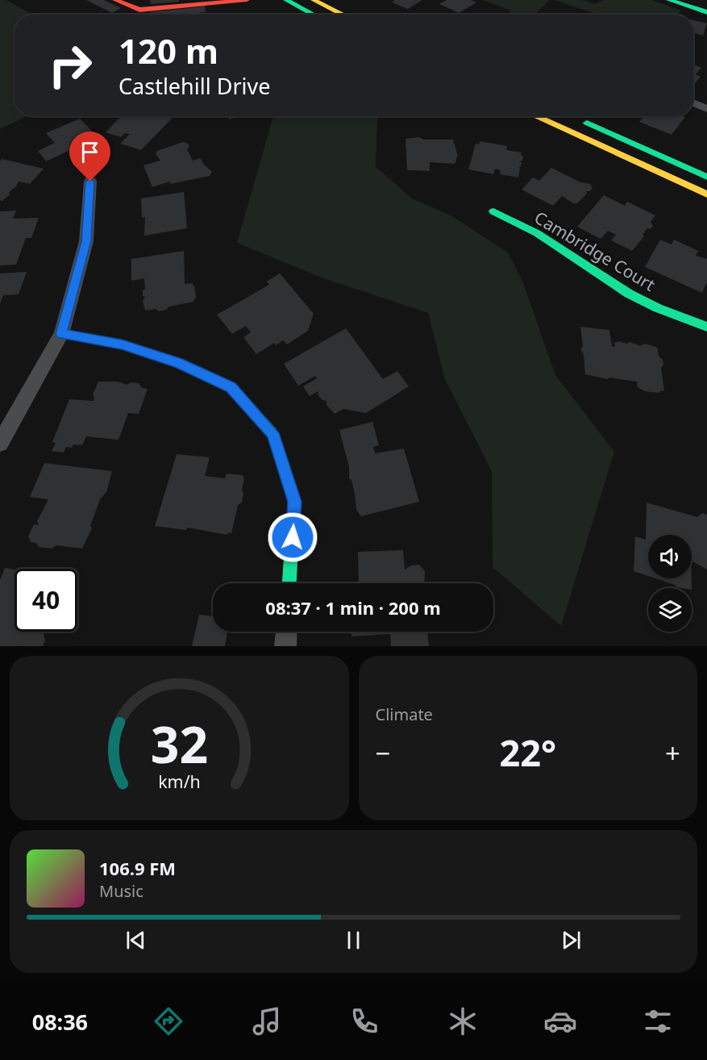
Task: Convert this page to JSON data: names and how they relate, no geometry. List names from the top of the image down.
{
  "streets": {
    "street": ["Cambridge Court"]
  },
  "page": {
    "turn": ["120 m", "Castlehill Drive"],
    "limit": "40",
    "trip": "08:37 · 1 min · 200 m",
    "tile": "Climate",
    "heat": ["−", "22°", "+"],
    "song": ["106.9 FM", "Music"],
    "tabs": "08:36",
    "gauge": ["32", "km/h"]
  }
}
